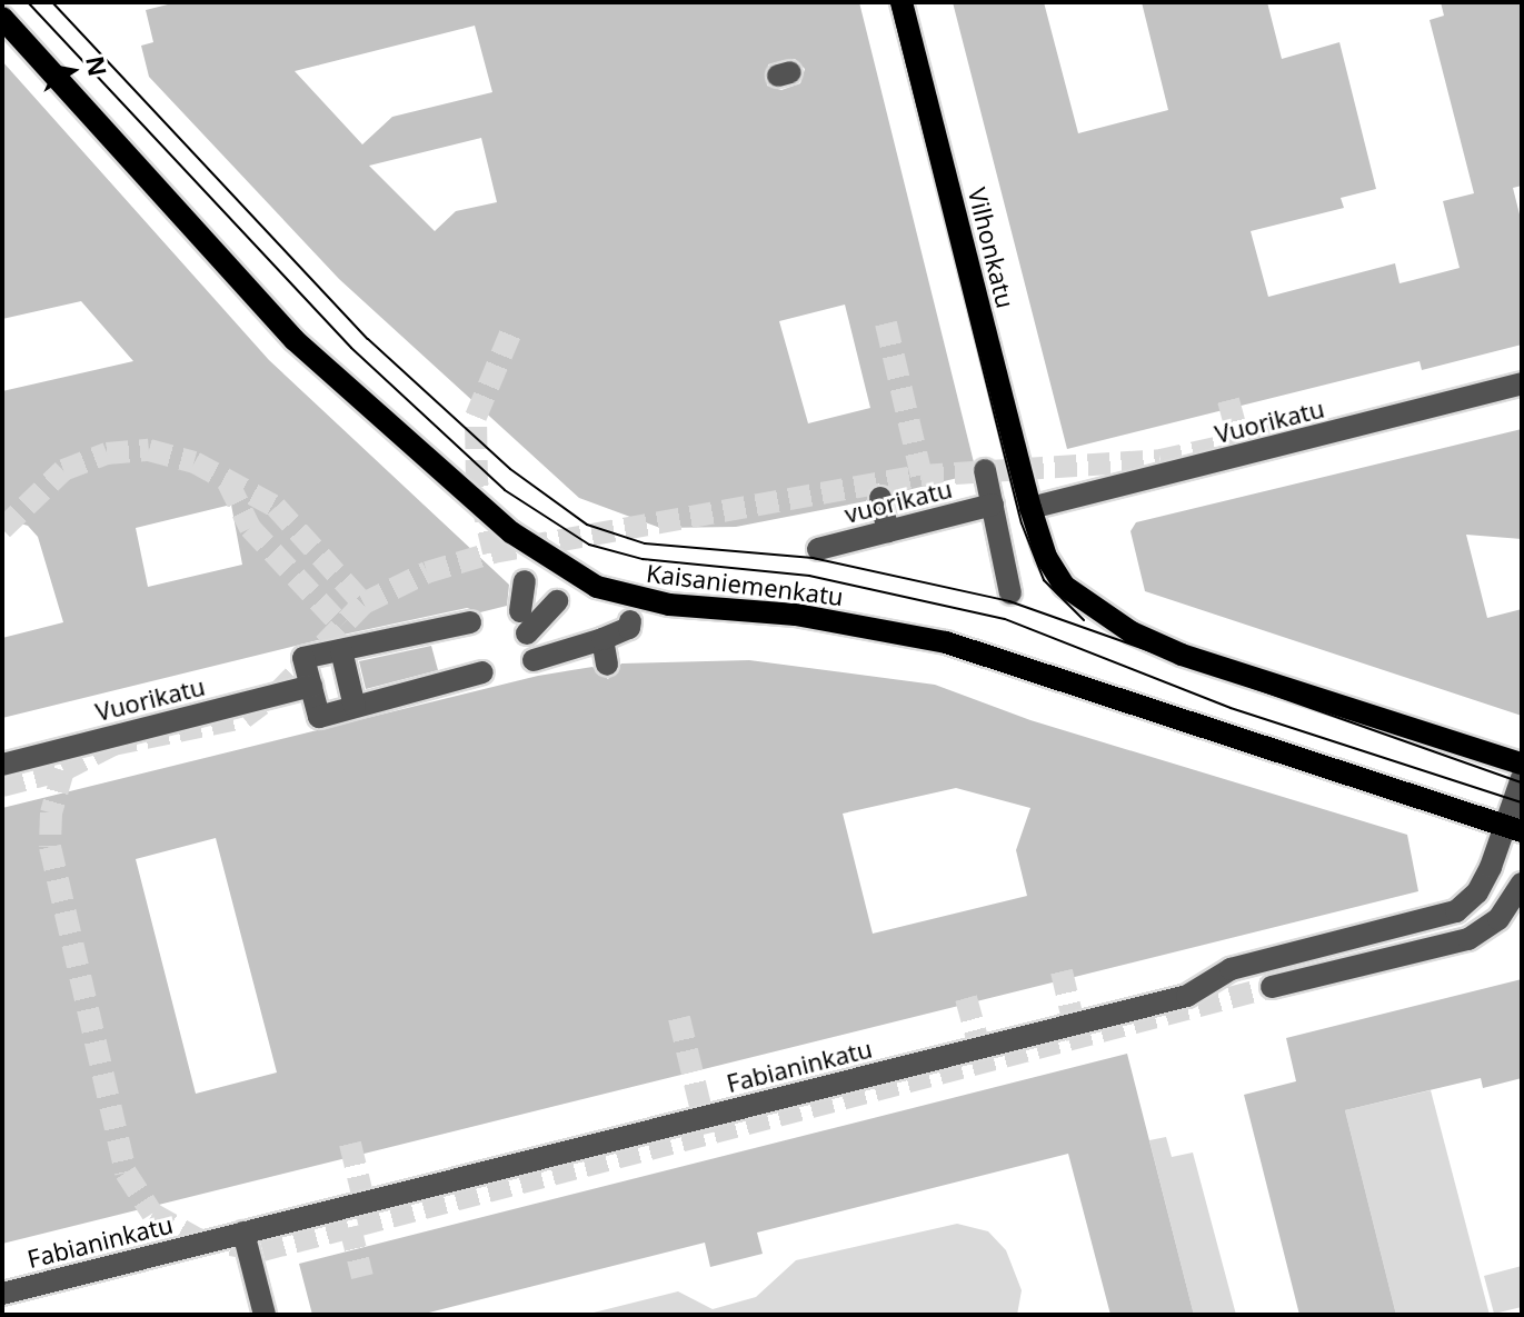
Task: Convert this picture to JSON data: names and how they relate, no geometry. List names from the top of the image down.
{
  "streets": {
    "main road": ["Vilhonkatu", "Kaisaniemenkatu"],
    "street": ["Vuorikatu", "vuorikatu", "Fabianinkatu"]
  },
  "crossings": [
    ["Vilhonkatu", "Vuorikatu"],
    ["Kaisaniemenkatu", "Fabianinkatu"]
  ],
  "north": "right"
}
